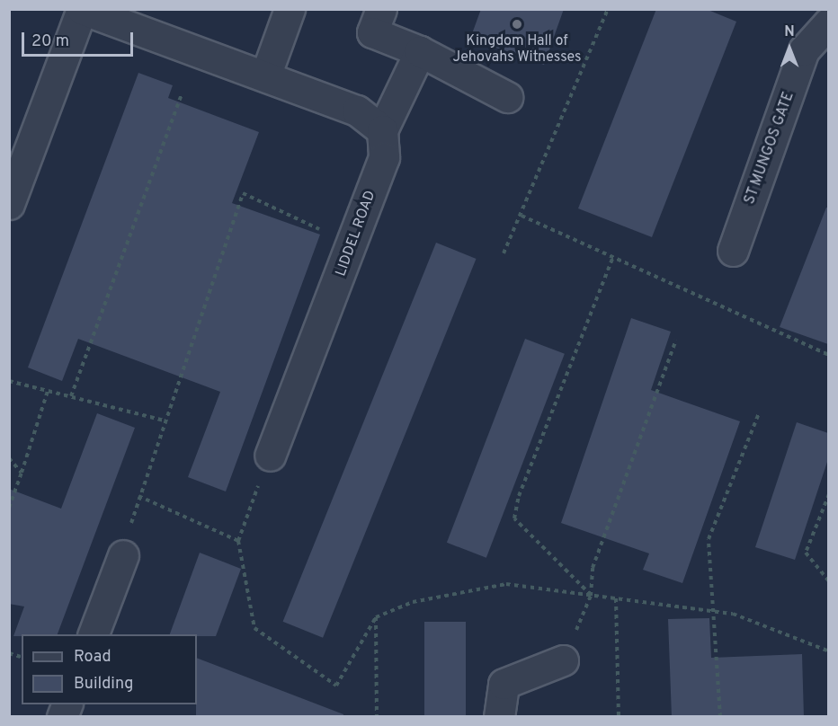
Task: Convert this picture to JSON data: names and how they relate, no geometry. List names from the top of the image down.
{
  "streets": {
    "street": ["ST MUNGOS GATE", "LIDDEL ROAD"]
  },
  "places": ["Kingdom Hall of Jehovahs Witnesses"],
  "legend": ["Road", "Building"],
  "scale_bar": "20 m",
  "north": "top"
}
